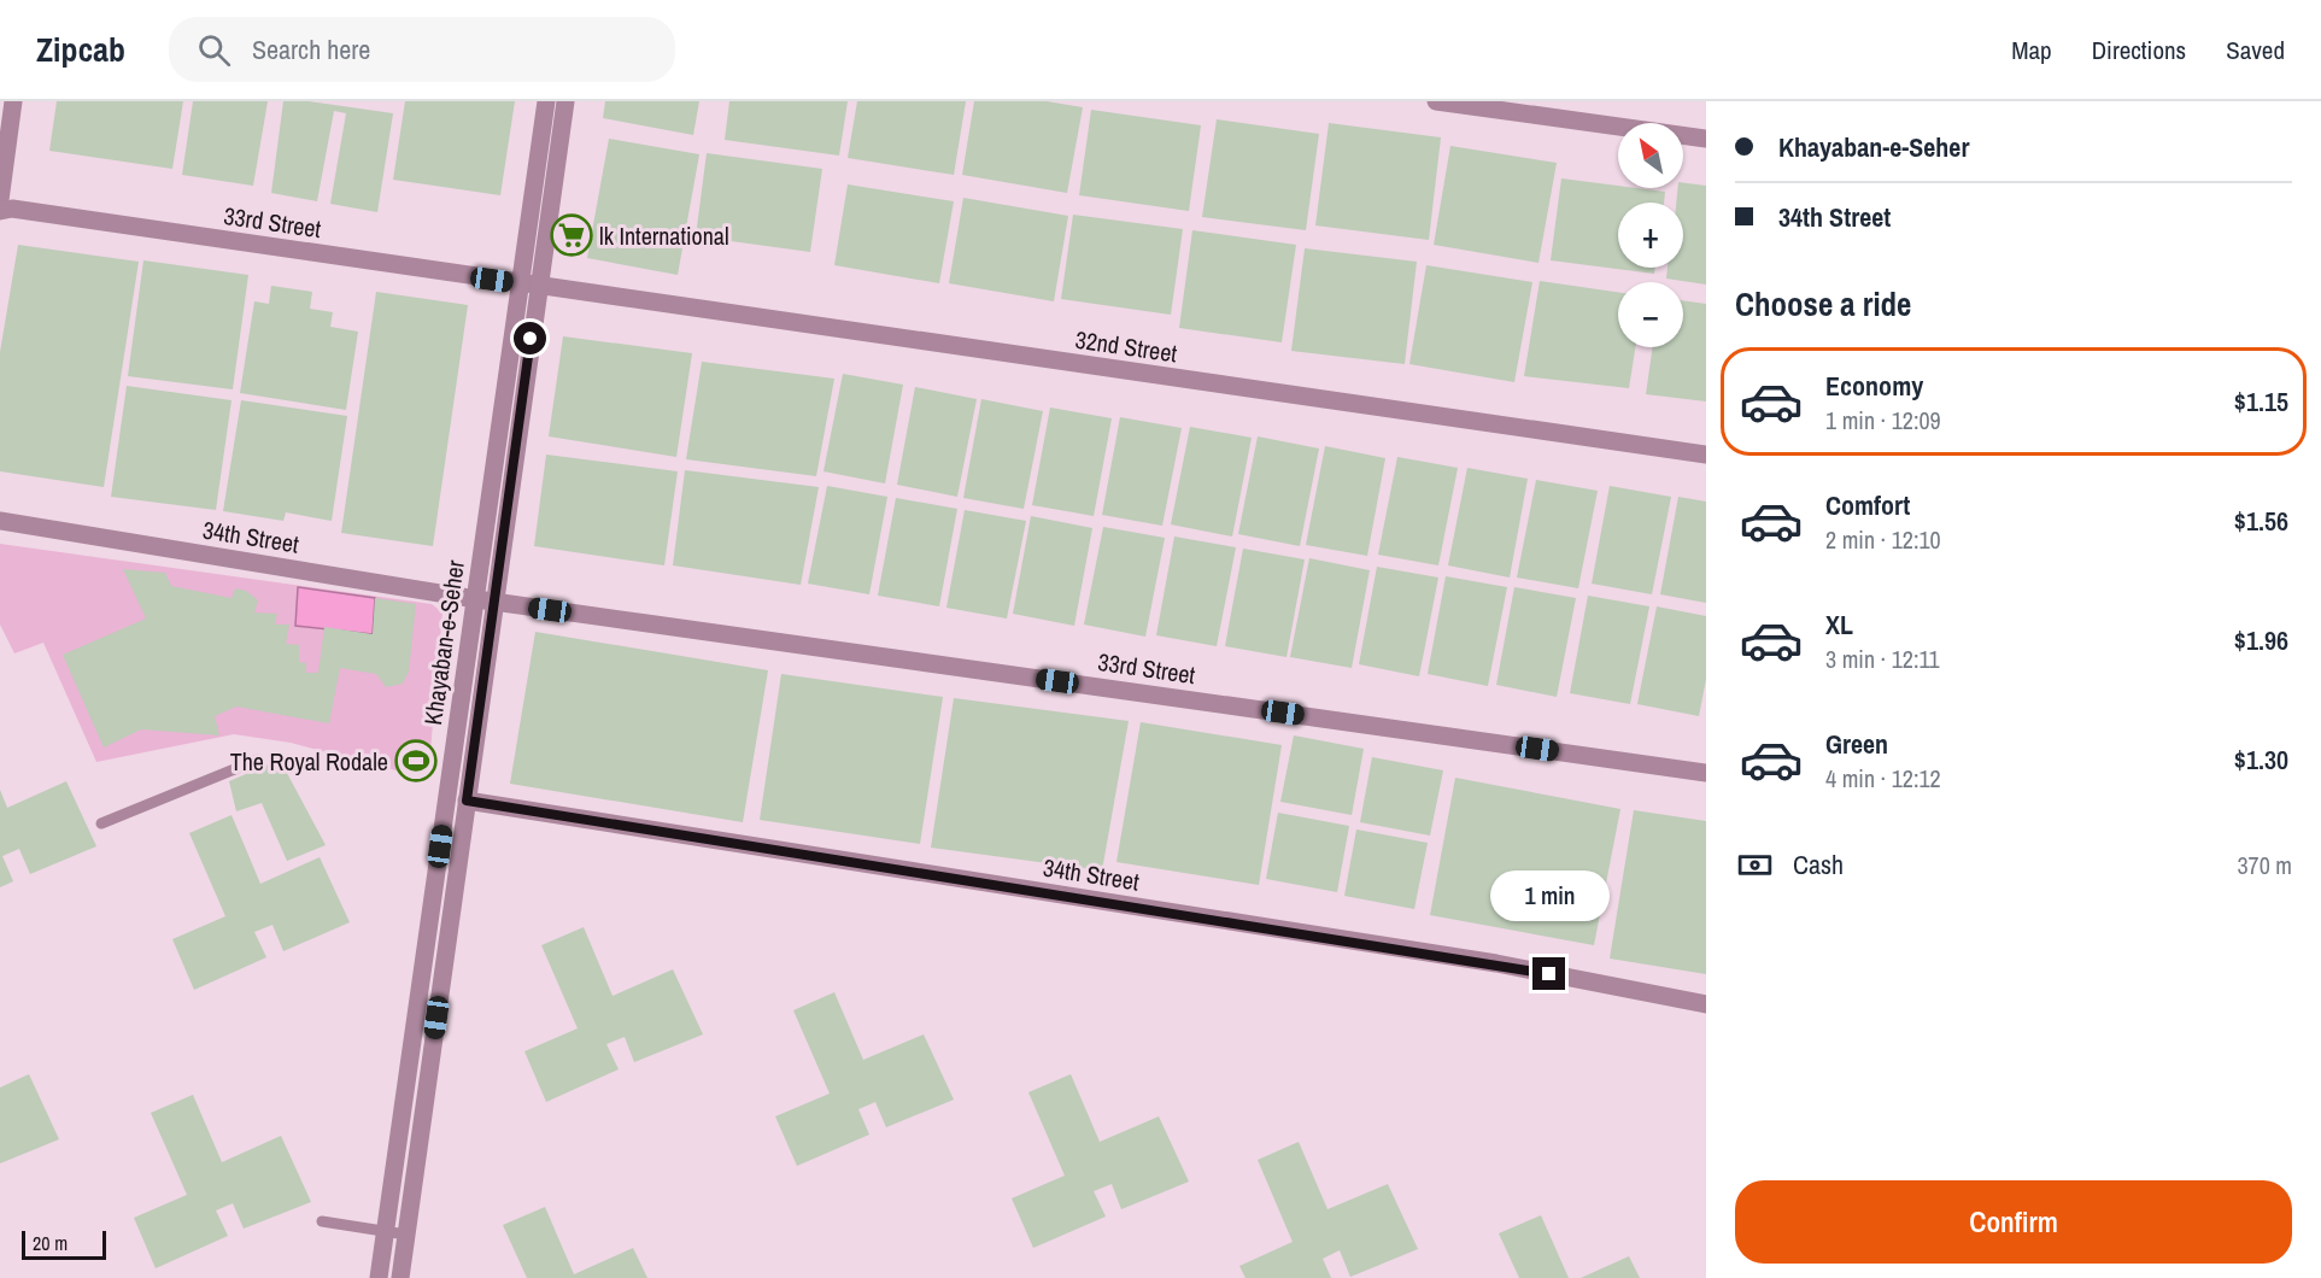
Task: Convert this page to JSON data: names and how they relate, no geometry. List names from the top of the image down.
{
  "streets": {
    "street": [
      "33rd Street",
      "32nd Street",
      "34th Street",
      "Khayaban-e-Seher"
    ]
  },
  "crossings": [
    ["33rd Street", "32nd Street"],
    ["33rd Street", "34th Street"],
    ["33rd Street", "Khayaban-e-Seher"],
    ["32nd Street", "Khayaban-e-Seher"],
    ["34th Street", "Khayaban-e-Seher"]
  ],
  "places": {
    "supermarket": ["lk International"],
    "sports": ["The Royal Rodale"]
  },
  "scale_bar": "20 m",
  "north": "top left",
  "page": {
    "header": "Zipcab",
    "search": "Search here",
    "nav": ["Map", "Directions", "Saved"],
    "banner": ["Khayaban-e-Seher", "34th Street"],
    "map_buttons": ["+", "−"],
    "heading": "Choose a ride",
    "list": [
      {
        "name": "Economy",
        "note": "1 min · 12:09",
        "value": "$1.15"
      },
      {
        "name": "Comfort",
        "note": "2 min · 12:10",
        "value": "$1.56"
      },
      {
        "name": "XL",
        "note": "3 min · 12:11",
        "value": "$1.96"
      },
      {
        "name": "Green",
        "note": "4 min · 12:12",
        "value": "$1.30"
      }
    ],
    "pay": ["Cash", "370 m"],
    "bubble": "1 min",
    "buttons": "Confirm",
    "scale": "20 m"
  }
}
